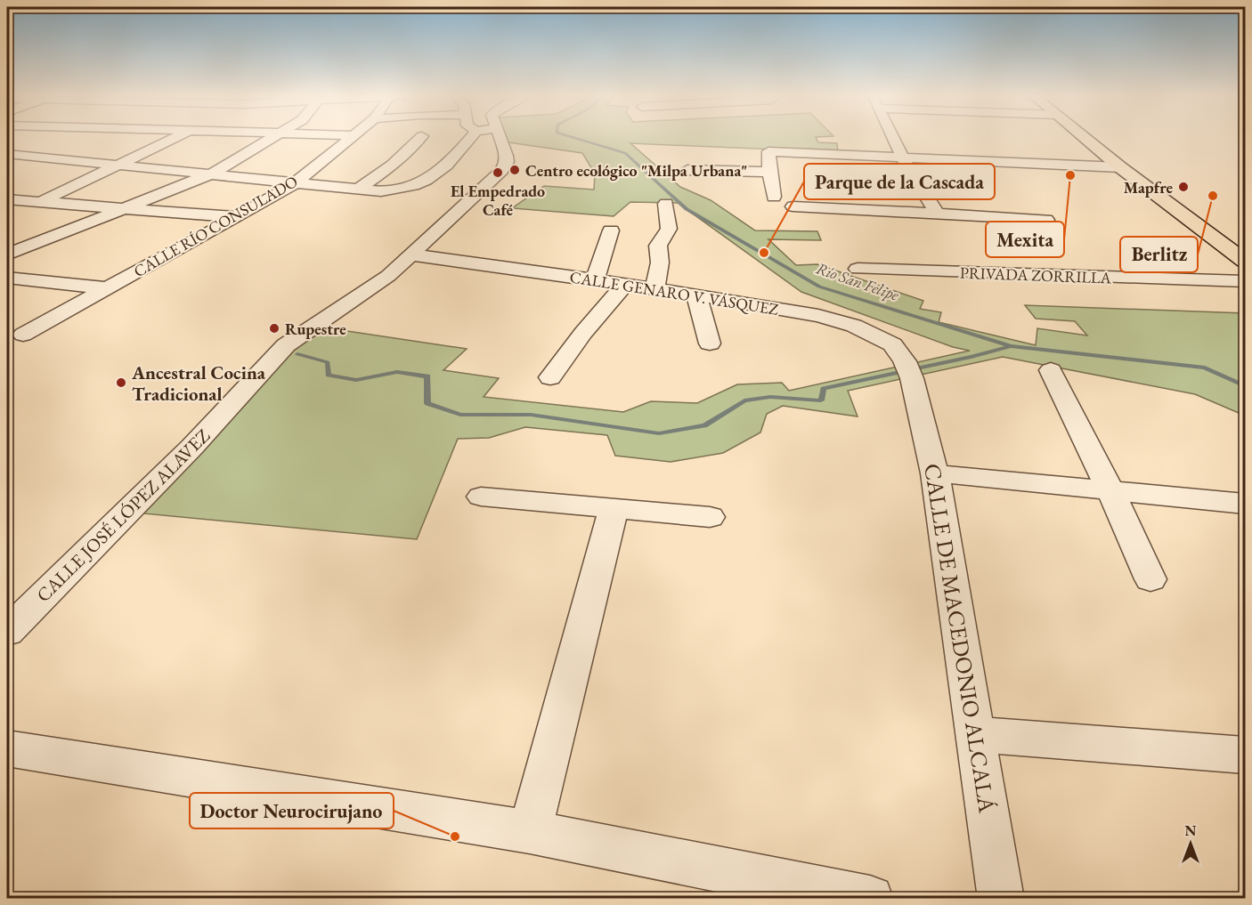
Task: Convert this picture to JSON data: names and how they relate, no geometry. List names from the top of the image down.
{
  "streets": {
    "street": [
      "CALLE RÍO CONSULADO",
      "PRIVADA ZORRILLA",
      "CALLE GENARO V. VÁSQUEZ",
      "CALLE JOSÉ LÓPEZ ALAVEZ",
      "CALLE DE MACEDONIO ALCALÁ"
    ]
  },
  "crossings": [
    ["CALLE GENARO V. VÁSQUEZ", "CALLE JOSÉ LÓPEZ ALAVEZ"],
    ["CALLE GENARO V. VÁSQUEZ", "CALLE DE MACEDONIO ALCALÁ"]
  ],
  "water": ["Río San Felipe"],
  "places": [
    "Centro ecológico \"Milpa Urbana\"",
    "El Empedrado Café",
    "Mexita",
    "Mapfre",
    "Berlitz",
    "Parque de la Cascada",
    "Rupestre",
    "Ancestral Cocina Tradicional",
    "Doctor Neurocirujano"
  ],
  "north": "top"
}
